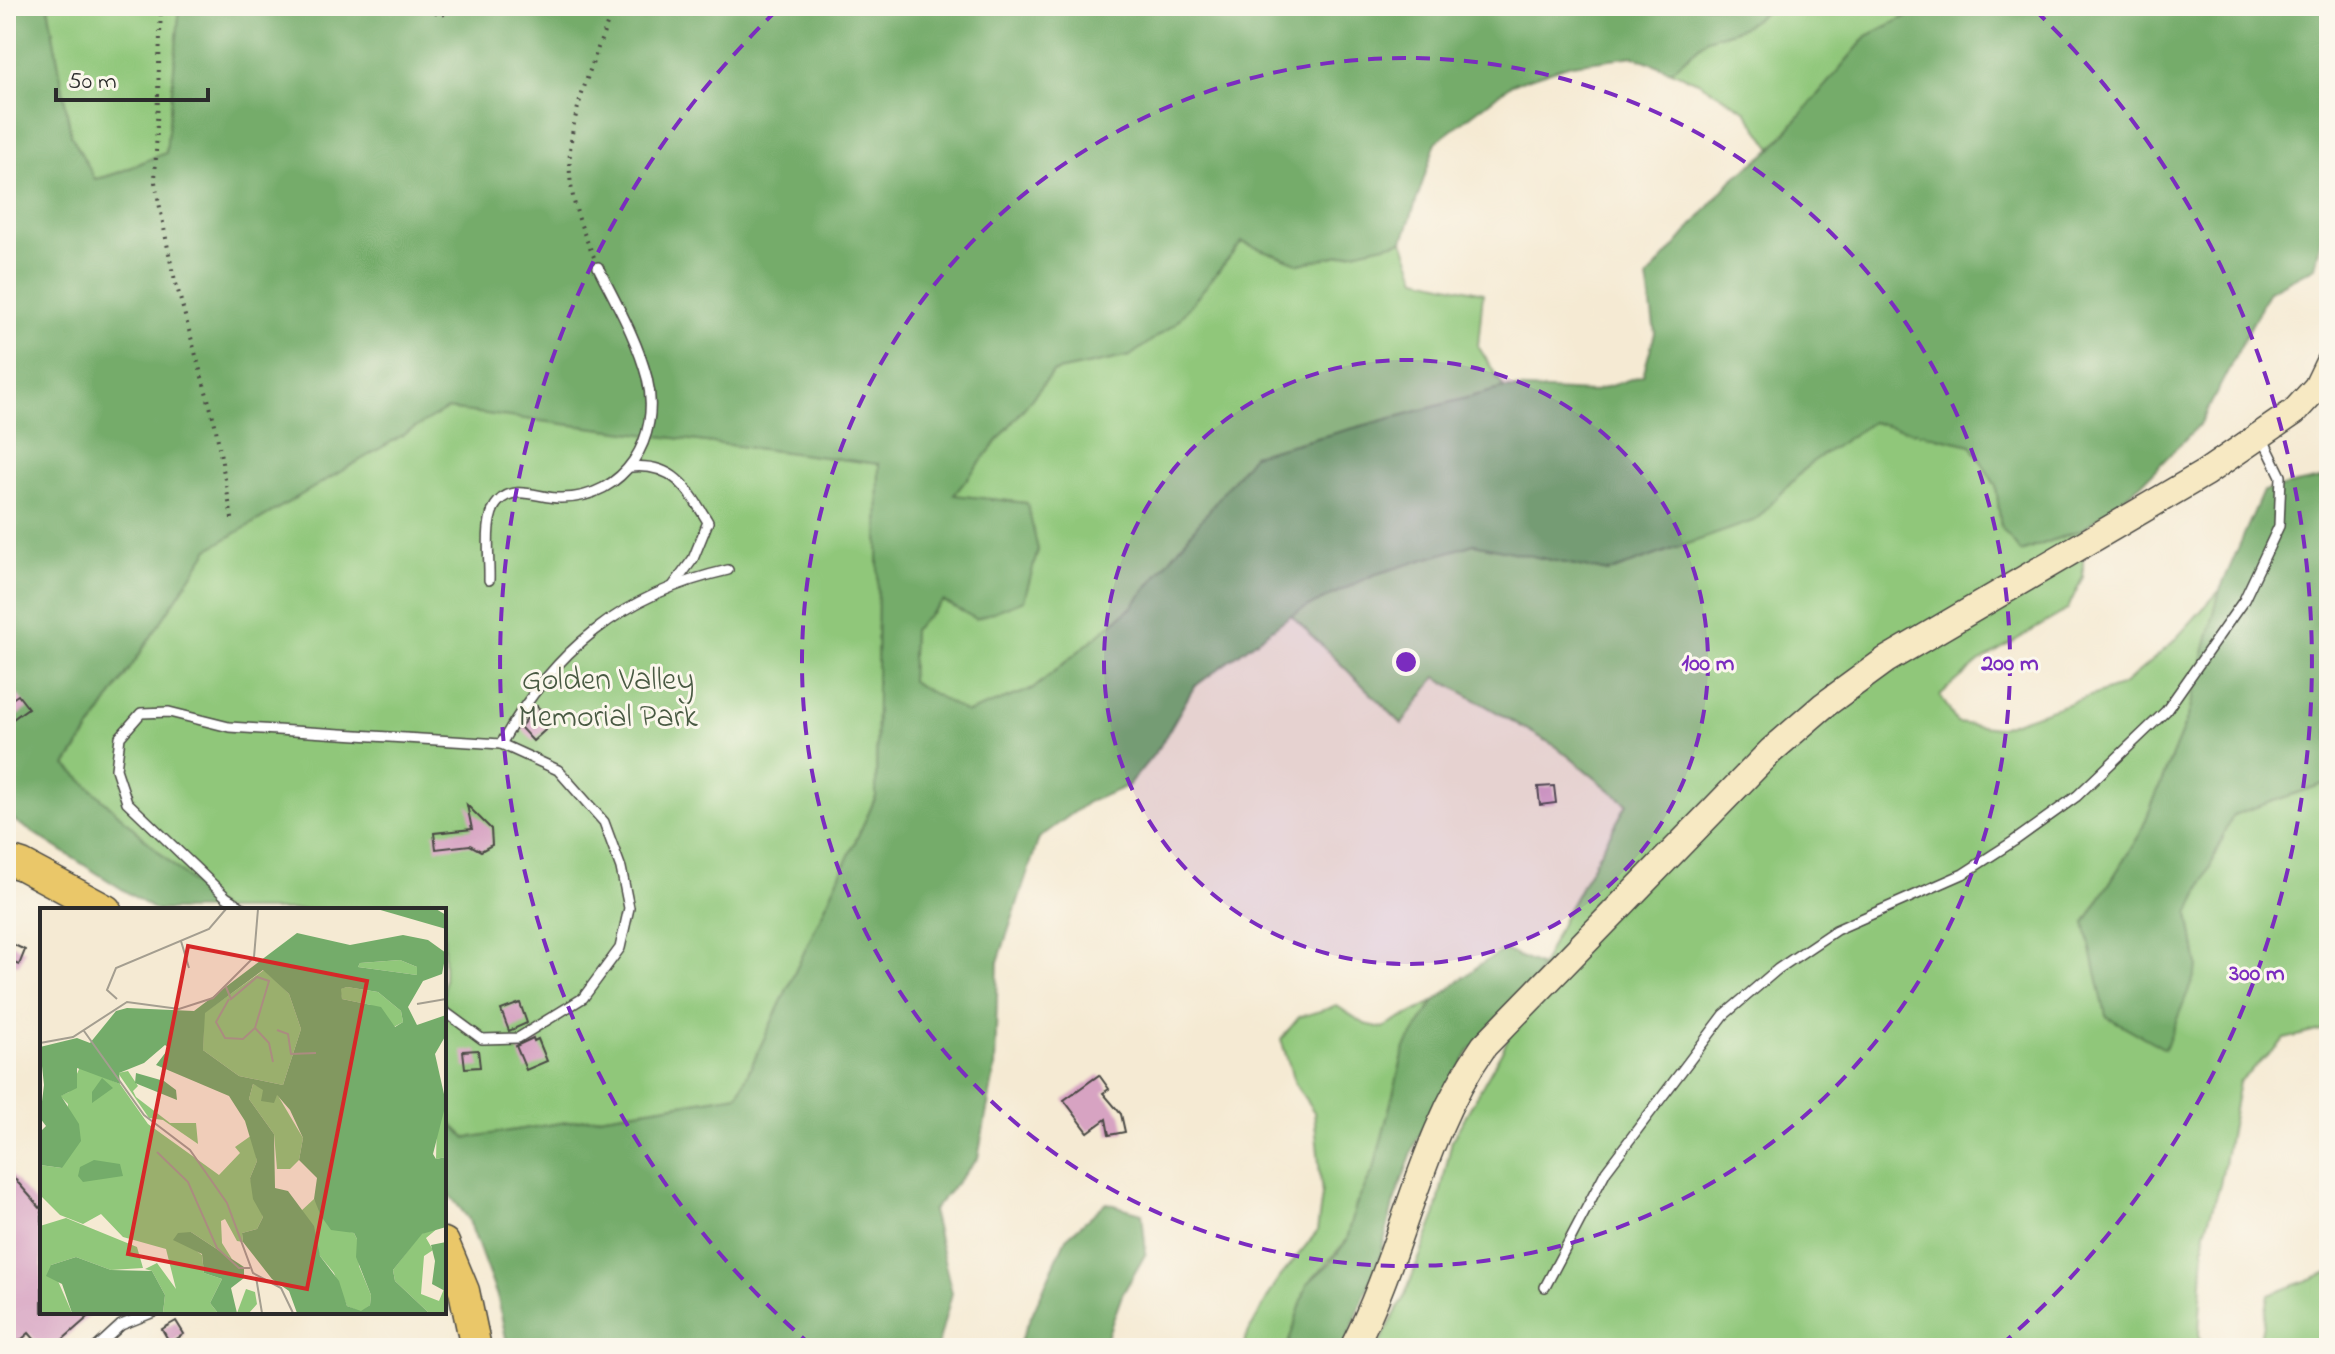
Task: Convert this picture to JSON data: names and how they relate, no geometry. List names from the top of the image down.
{
  "parks": ["Golden Valley Memorial Park"],
  "scale_bar": "50 m",
  "rings": ["100 m", "200 m", "300 m"]
}
